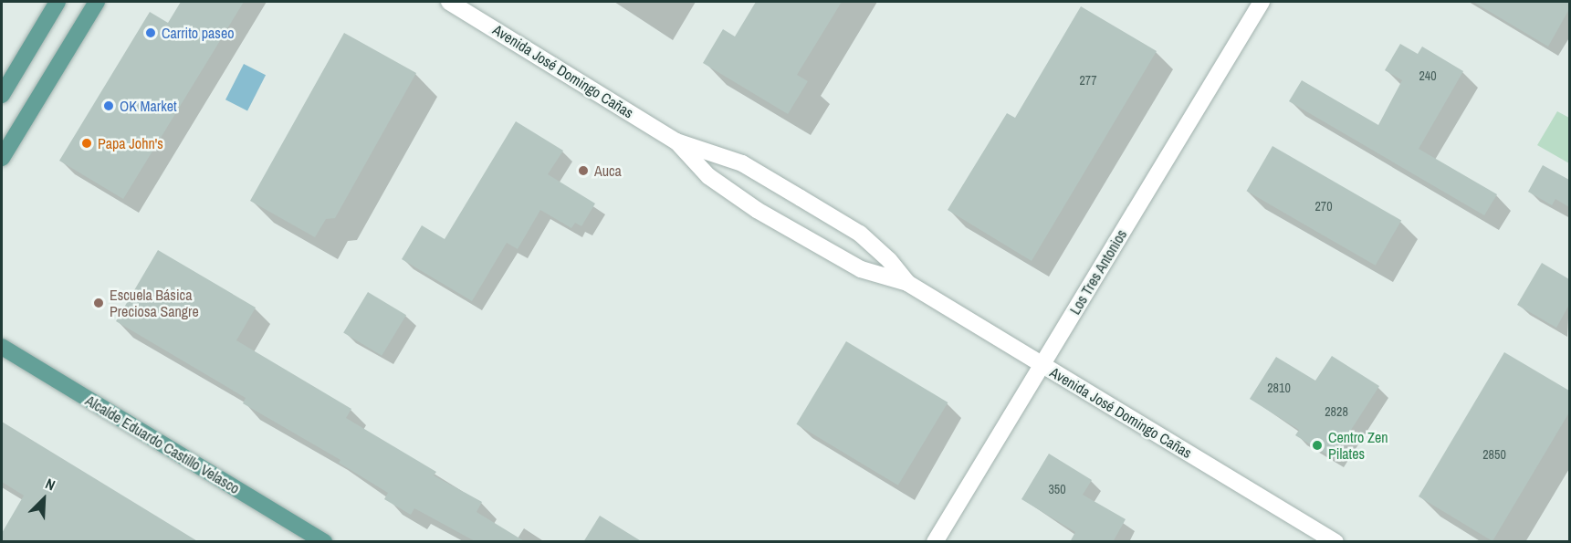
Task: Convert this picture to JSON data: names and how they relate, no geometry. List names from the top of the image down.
{
  "streets": {
    "main road": ["Alcalde Eduardo Castillo Velasco"],
    "street": ["Avenida José Domingo Cañas", "Los Tres Antonios"]
  },
  "crossings": [
    ["Avenida José Domingo Cañas", "Los Tres Antonios"]
  ],
  "places": [
    "Carrito paseo",
    "OK Market",
    "Papa John's",
    "Auca",
    "Escuela Básica Preciosa Sangre",
    "Centro Zen Pilates"
  ],
  "house_numbers": [
    "240",
    "277",
    "270",
    "2810",
    "2828",
    "2850",
    "350"
  ],
  "north": "top right"
}
